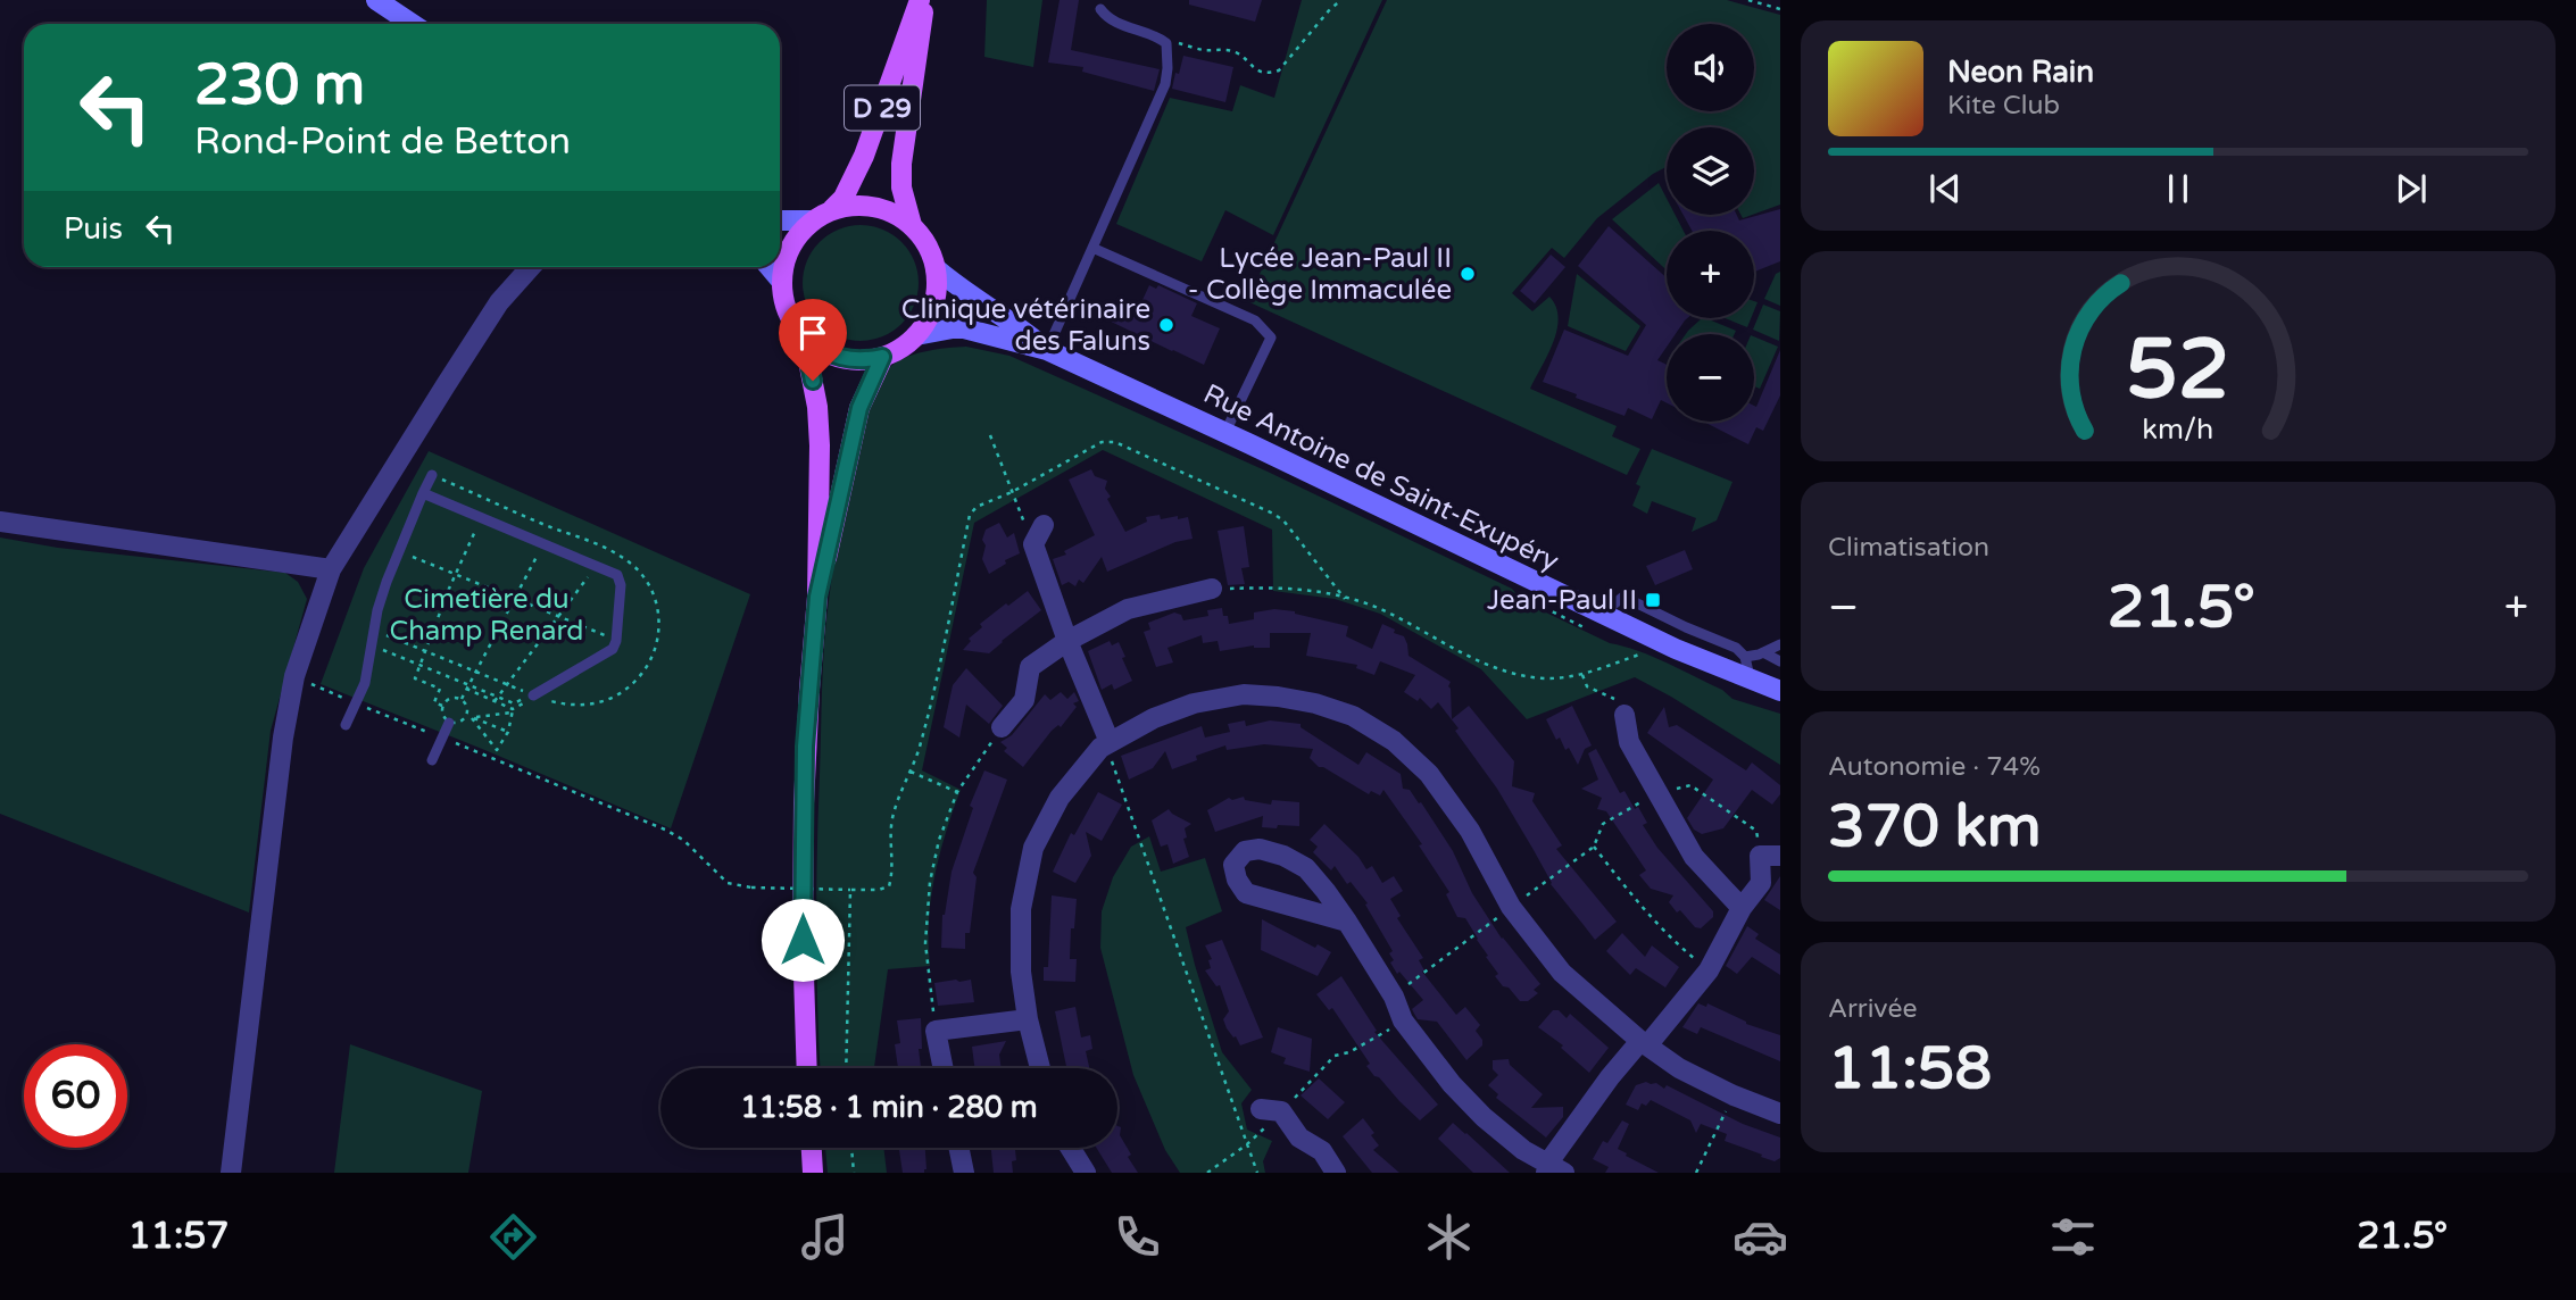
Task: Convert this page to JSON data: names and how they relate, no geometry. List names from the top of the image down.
{
  "streets": {
    "main road": ["D 29"],
    "street": ["Rue Antoine de Saint-Exupéry"]
  },
  "crossings": [
    ["D 29", "Rue Antoine de Saint-Exupéry"]
  ],
  "parks": ["Cimetière du Champ Renard"],
  "places": {
    "other": ["Lycée Jean-Paul II - Collège Immaculée", "Clinique vétérinaire des Faluns"],
    "transit": ["Jean-Paul II"]
  },
  "page": {
    "map_buttons": ["+", "−"],
    "turn": ["230 m", "Rond-Point de Betton"],
    "song": ["Neon Rain", "Kite Club"],
    "then": "Puis",
    "tile": [
      "Climatisation",
      ["Autonomie · 74%", "370 km"],
      ["Arrivée", "11:58"]
    ],
    "heat": ["−", "21.5°", "+"],
    "limit": "60",
    "trip": "11:58 · 1 min · 280 m",
    "tabs": ["11:57", "21.5°"],
    "gauge": ["52", "km/h"]
  }
}
